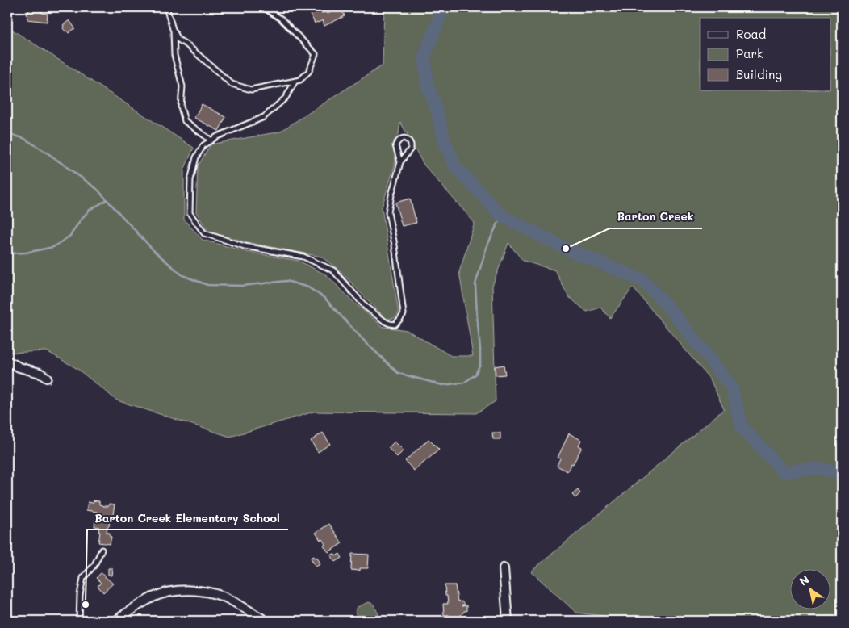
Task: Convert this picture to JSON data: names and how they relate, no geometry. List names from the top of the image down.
{
  "places": ["Barton Creek", "Barton Creek Elementary School"],
  "legend": ["Road", "Park", "Building"],
  "north": "top left"
}
